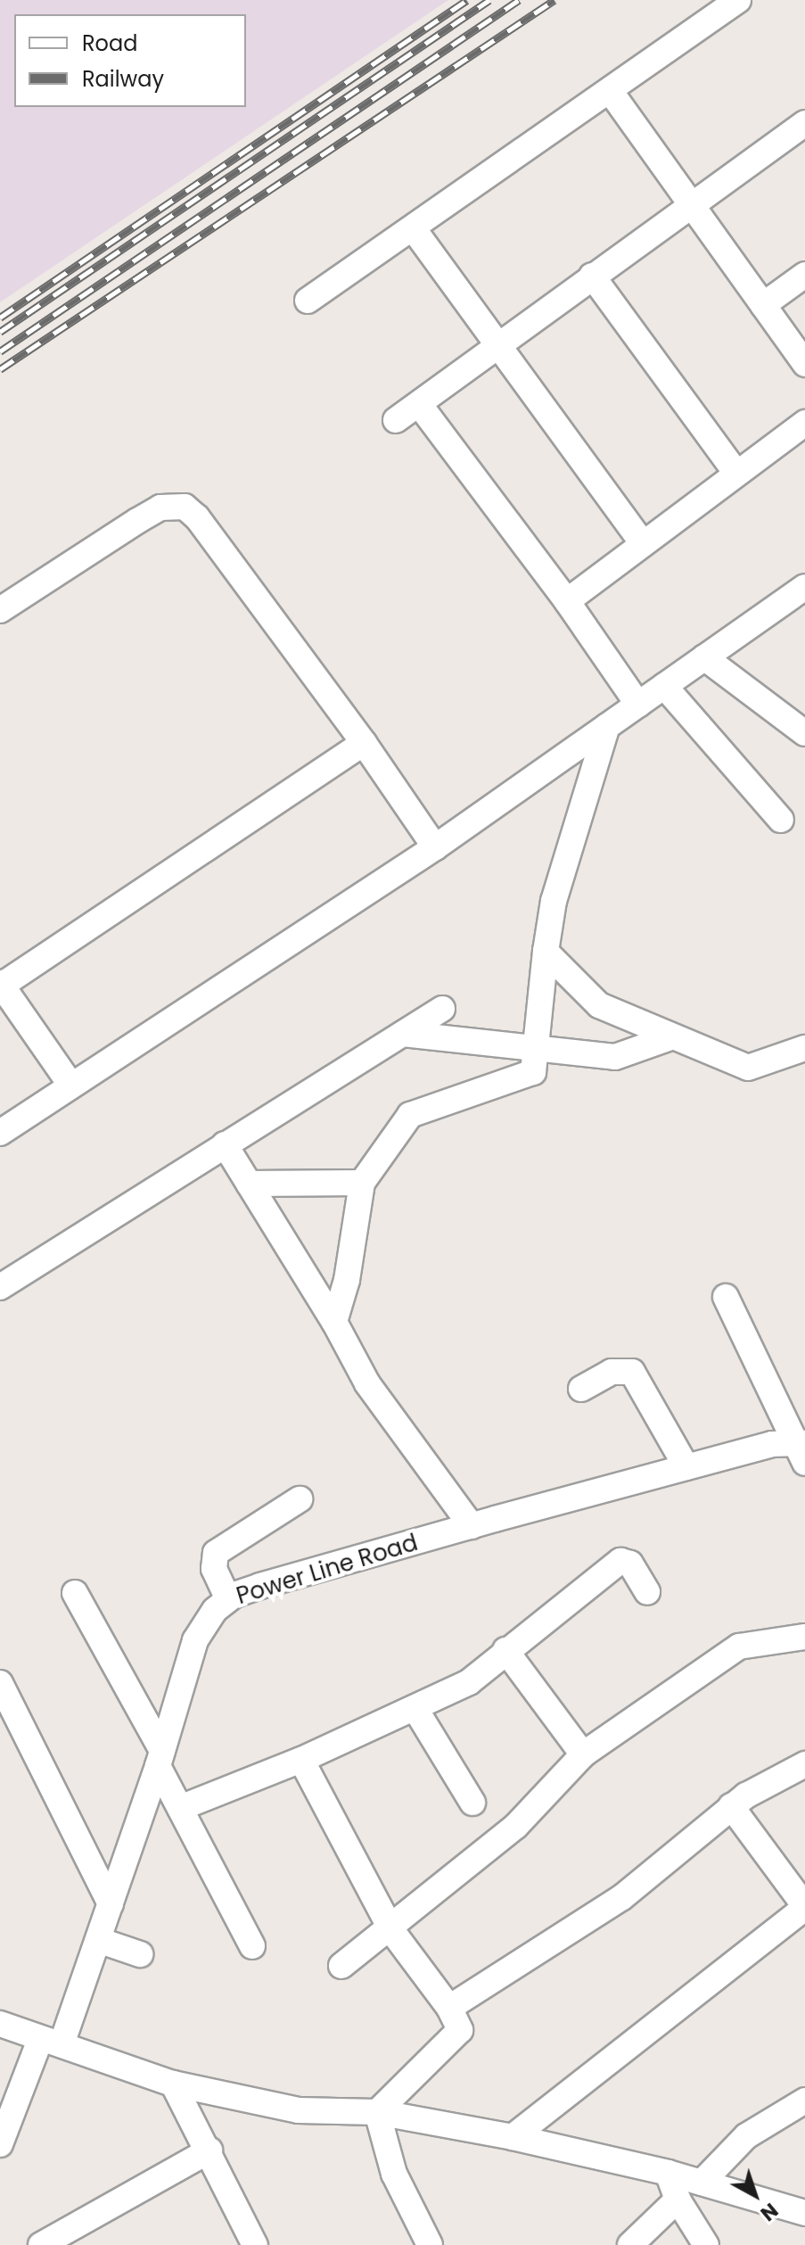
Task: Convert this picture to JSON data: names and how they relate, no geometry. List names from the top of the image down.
{
  "streets": {
    "street": ["Power Line Road"]
  },
  "legend": ["Road", "Railway"],
  "north": "bottom right"
}
